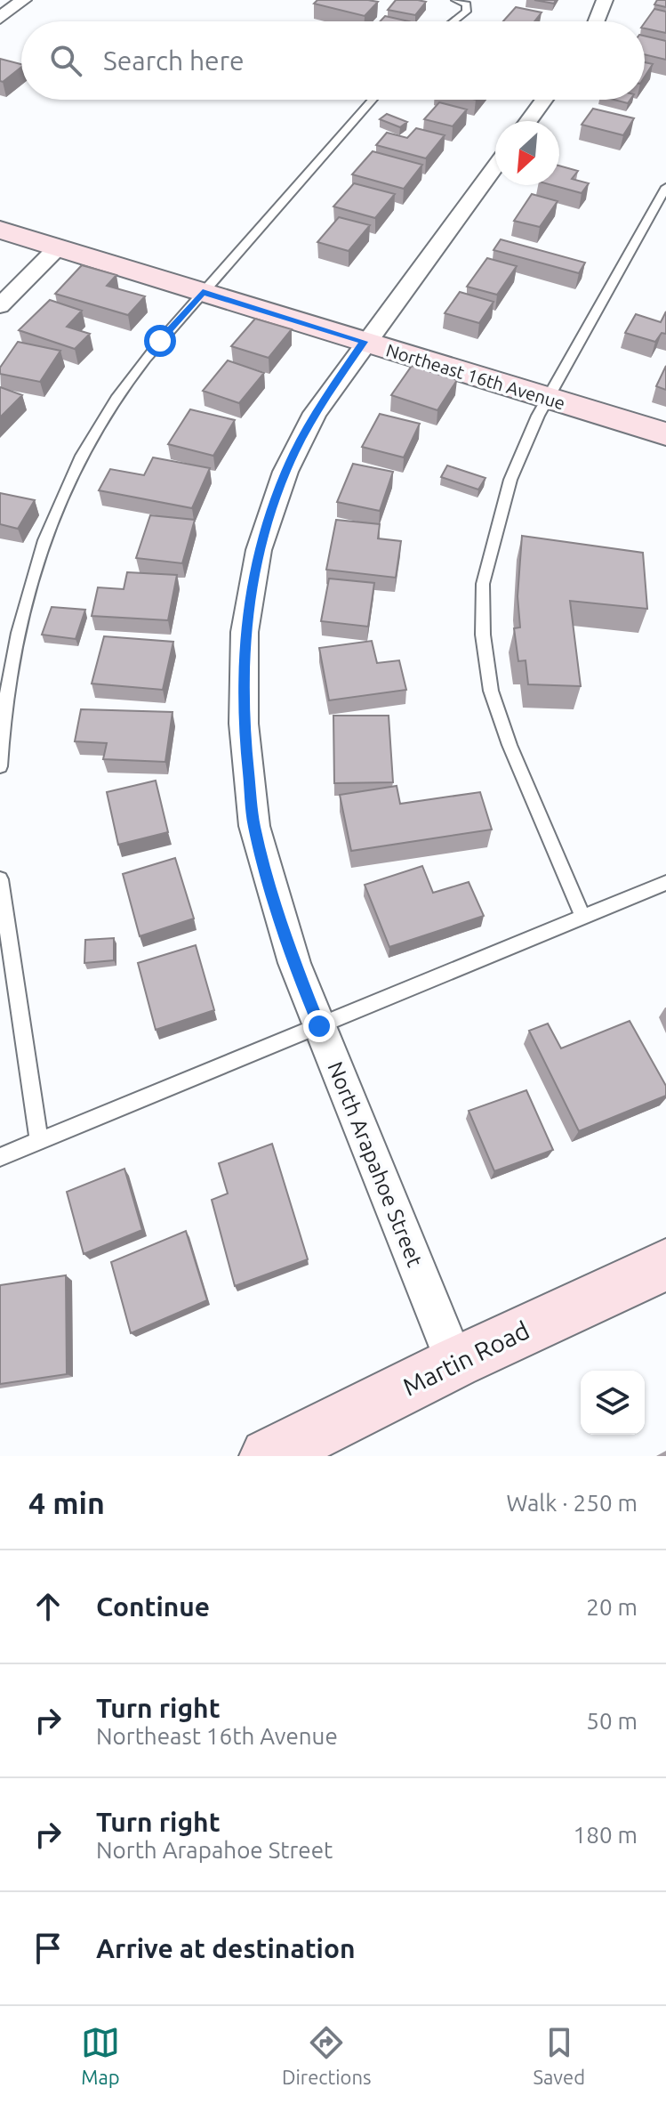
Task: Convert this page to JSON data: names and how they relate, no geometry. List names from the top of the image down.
{
  "streets": {
    "street": ["Northeast 16th Avenue", "North Arapahoe Street", "Martin Road"]
  },
  "crossings": [
    ["Northeast 16th Avenue", "North Arapahoe Street"],
    ["North Arapahoe Street", "Martin Road"]
  ],
  "north": "bottom left",
  "page": {
    "search": "Search here",
    "heading": ["4 min", "Walk · 250 m"],
    "list": [
      ["Continue", "20 m"],
      ["Turn right", "Northeast 16th Avenue", "50 m"],
      ["Turn right", "North Arapahoe Street", "180 m"],
      "Arrive at destination"
    ],
    "nav": ["Map", "Directions", "Saved"]
  }
}
